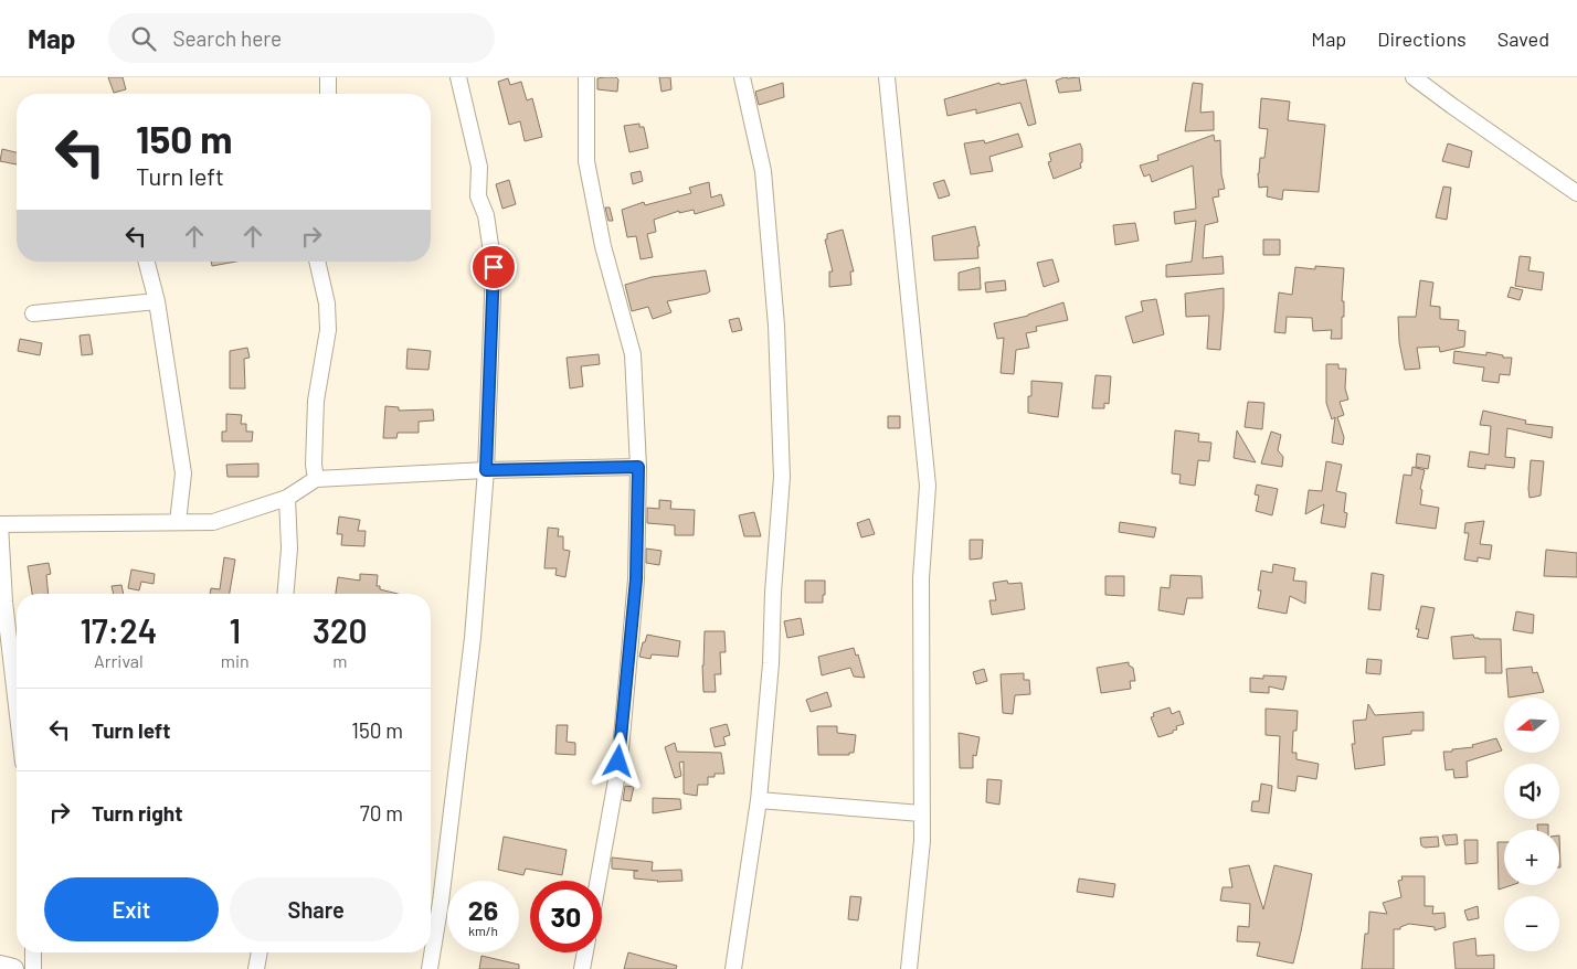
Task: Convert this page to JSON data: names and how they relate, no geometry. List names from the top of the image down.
{
  "north": "left",
  "page": {
    "header": "Map",
    "search": "Search here",
    "nav": ["Map", "Directions", "Saved"],
    "turn": ["150 m", "Turn left"],
    "eta": [
      "17:24",
      "Arrival",
      "1",
      "min",
      "320",
      "m"
    ],
    "list": [
      {
        "name": "Turn left",
        "value": "150 m"
      },
      {
        "name": "Turn right",
        "value": "70 m"
      }
    ],
    "map_buttons": ["+", "−"],
    "buttons": ["Exit", "Share"],
    "speed": "26 km/h",
    "limit": "30"
  }
}
